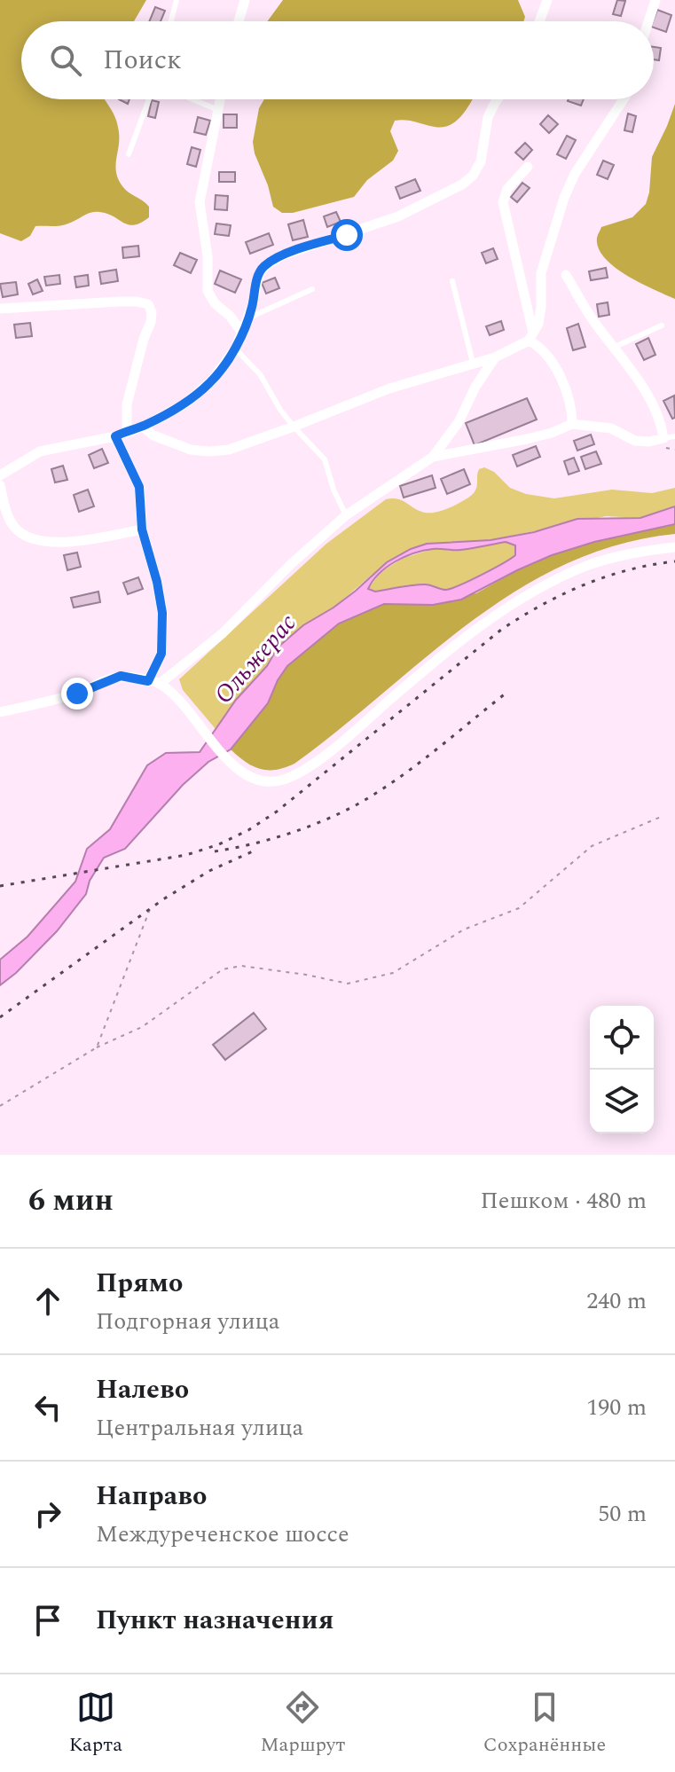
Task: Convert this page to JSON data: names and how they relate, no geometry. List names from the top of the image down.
{
  "water": ["Ольжерас"],
  "page": {
    "search": "Поиск",
    "heading": ["6 мин", "Пешком · 480 m"],
    "list": [
      ["Прямо", "Подгорная улица", "240 m"],
      ["Налево", "Центральная улица", "190 m"],
      ["Направо", "Междуреченское шоссе", "50 m"],
      "Пункт назначения"
    ],
    "nav": ["Карта", "Маршрут", "Сохранённые"]
  }
}
